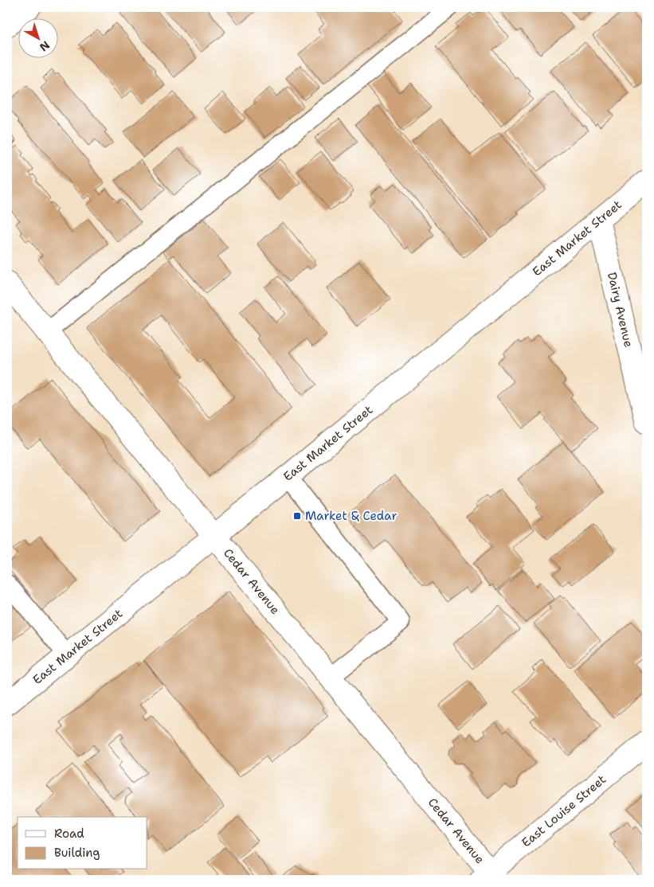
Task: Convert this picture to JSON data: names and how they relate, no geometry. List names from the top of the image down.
{
  "streets": {
    "street": [
      "East Market Street",
      "Dairy Avenue",
      "Cedar Avenue",
      "East Louise Street"
    ]
  },
  "crossings": [
    ["East Market Street", "Dairy Avenue"],
    ["East Market Street", "Cedar Avenue"],
    ["Cedar Avenue", "East Louise Street"]
  ],
  "places": {
    "transit": ["Market & Cedar"]
  },
  "legend": ["Road", "Building"],
  "north": "bottom right"
}
